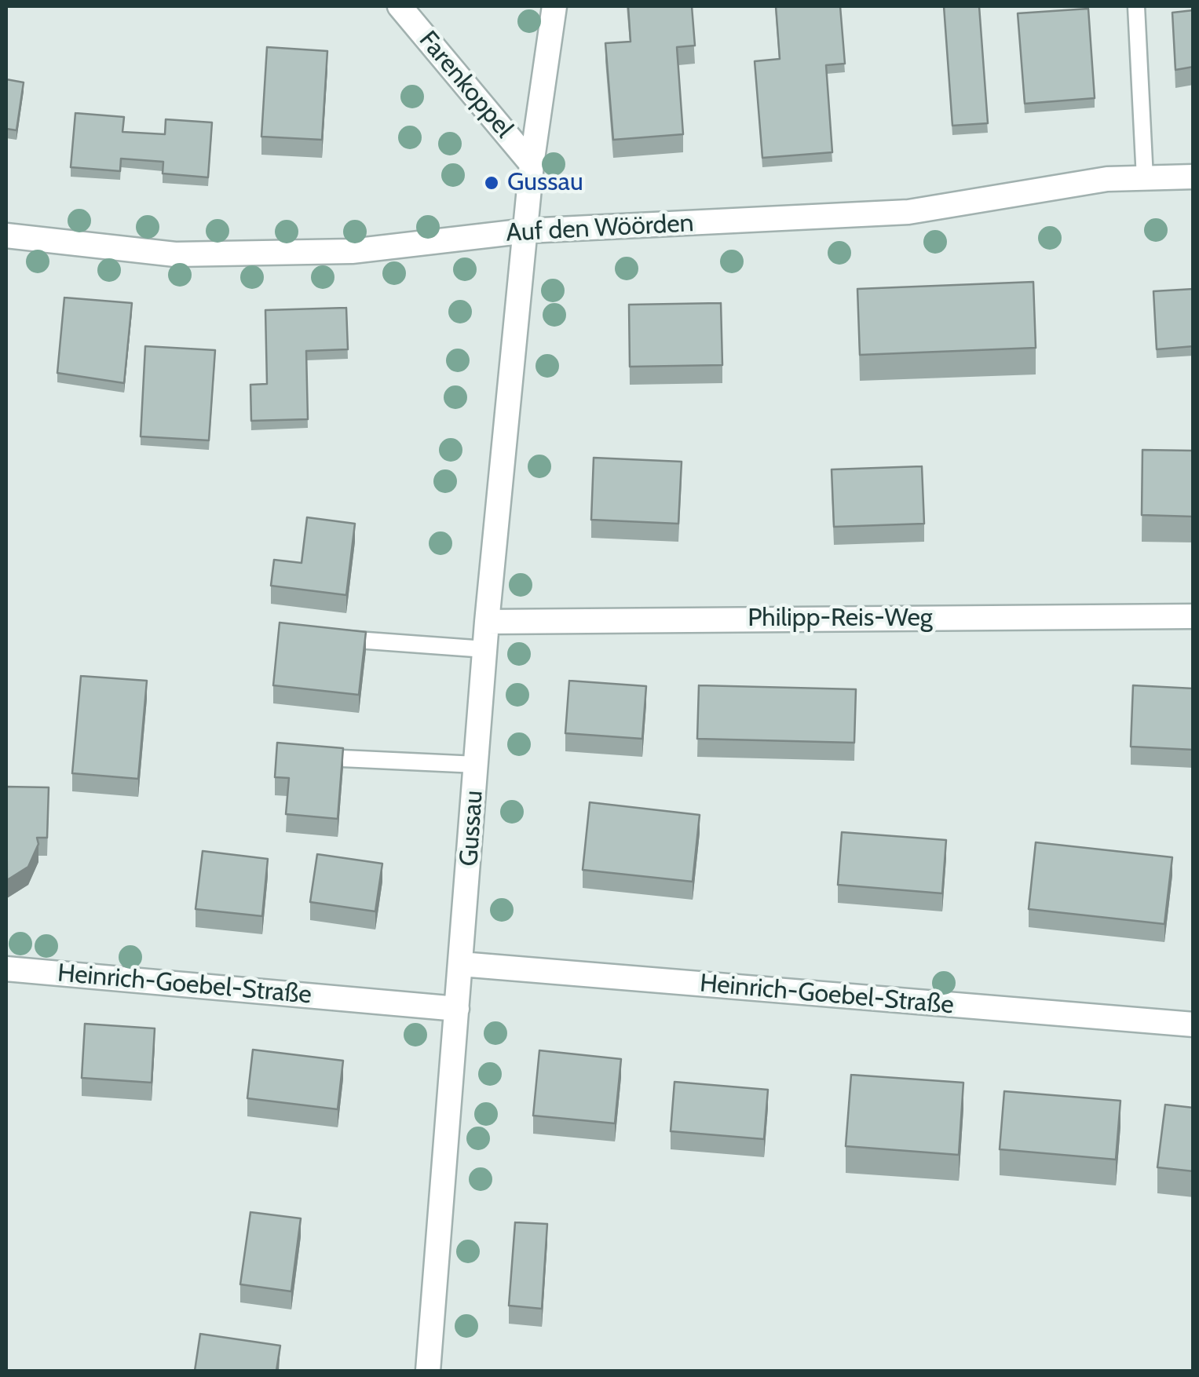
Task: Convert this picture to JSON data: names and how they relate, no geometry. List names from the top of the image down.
{
  "streets": {
    "street": [
      "Farenkoppel",
      "Auf den Wöörden",
      "Philipp-Reis-Weg",
      "Gussau",
      "Heinrich-Goebel-Straße"
    ]
  },
  "crossings": [
    ["Farenkoppel", "Gussau"],
    ["Auf den Wöörden", "Gussau"],
    ["Philipp-Reis-Weg", "Gussau"],
    ["Gussau", "Heinrich-Goebel-Straße"]
  ],
  "places": ["Gussau"]
}
